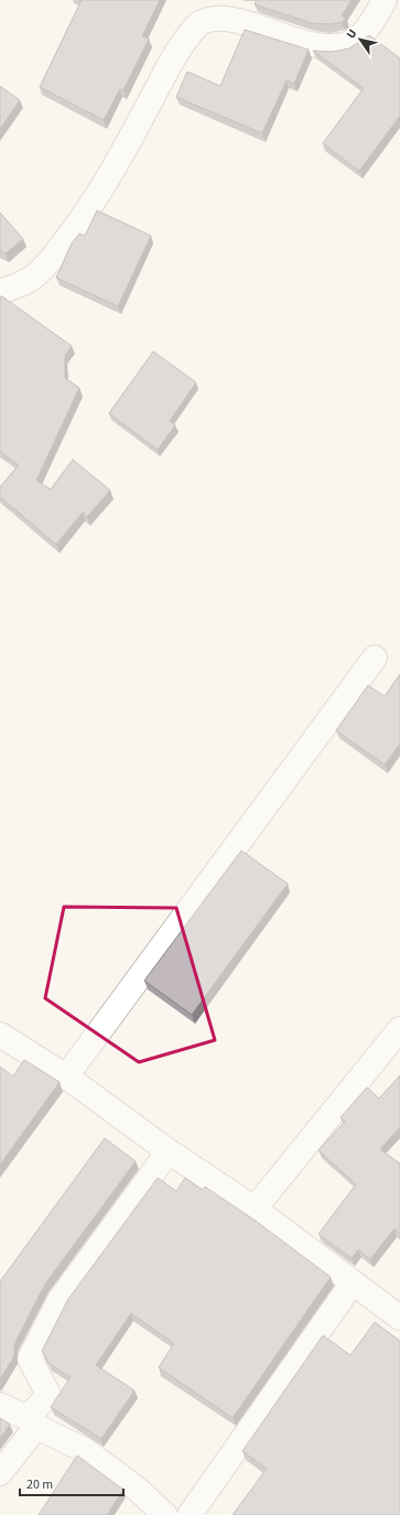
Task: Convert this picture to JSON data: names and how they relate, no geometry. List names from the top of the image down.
{
  "scale_bar": "20 m",
  "north": "top left"
}
